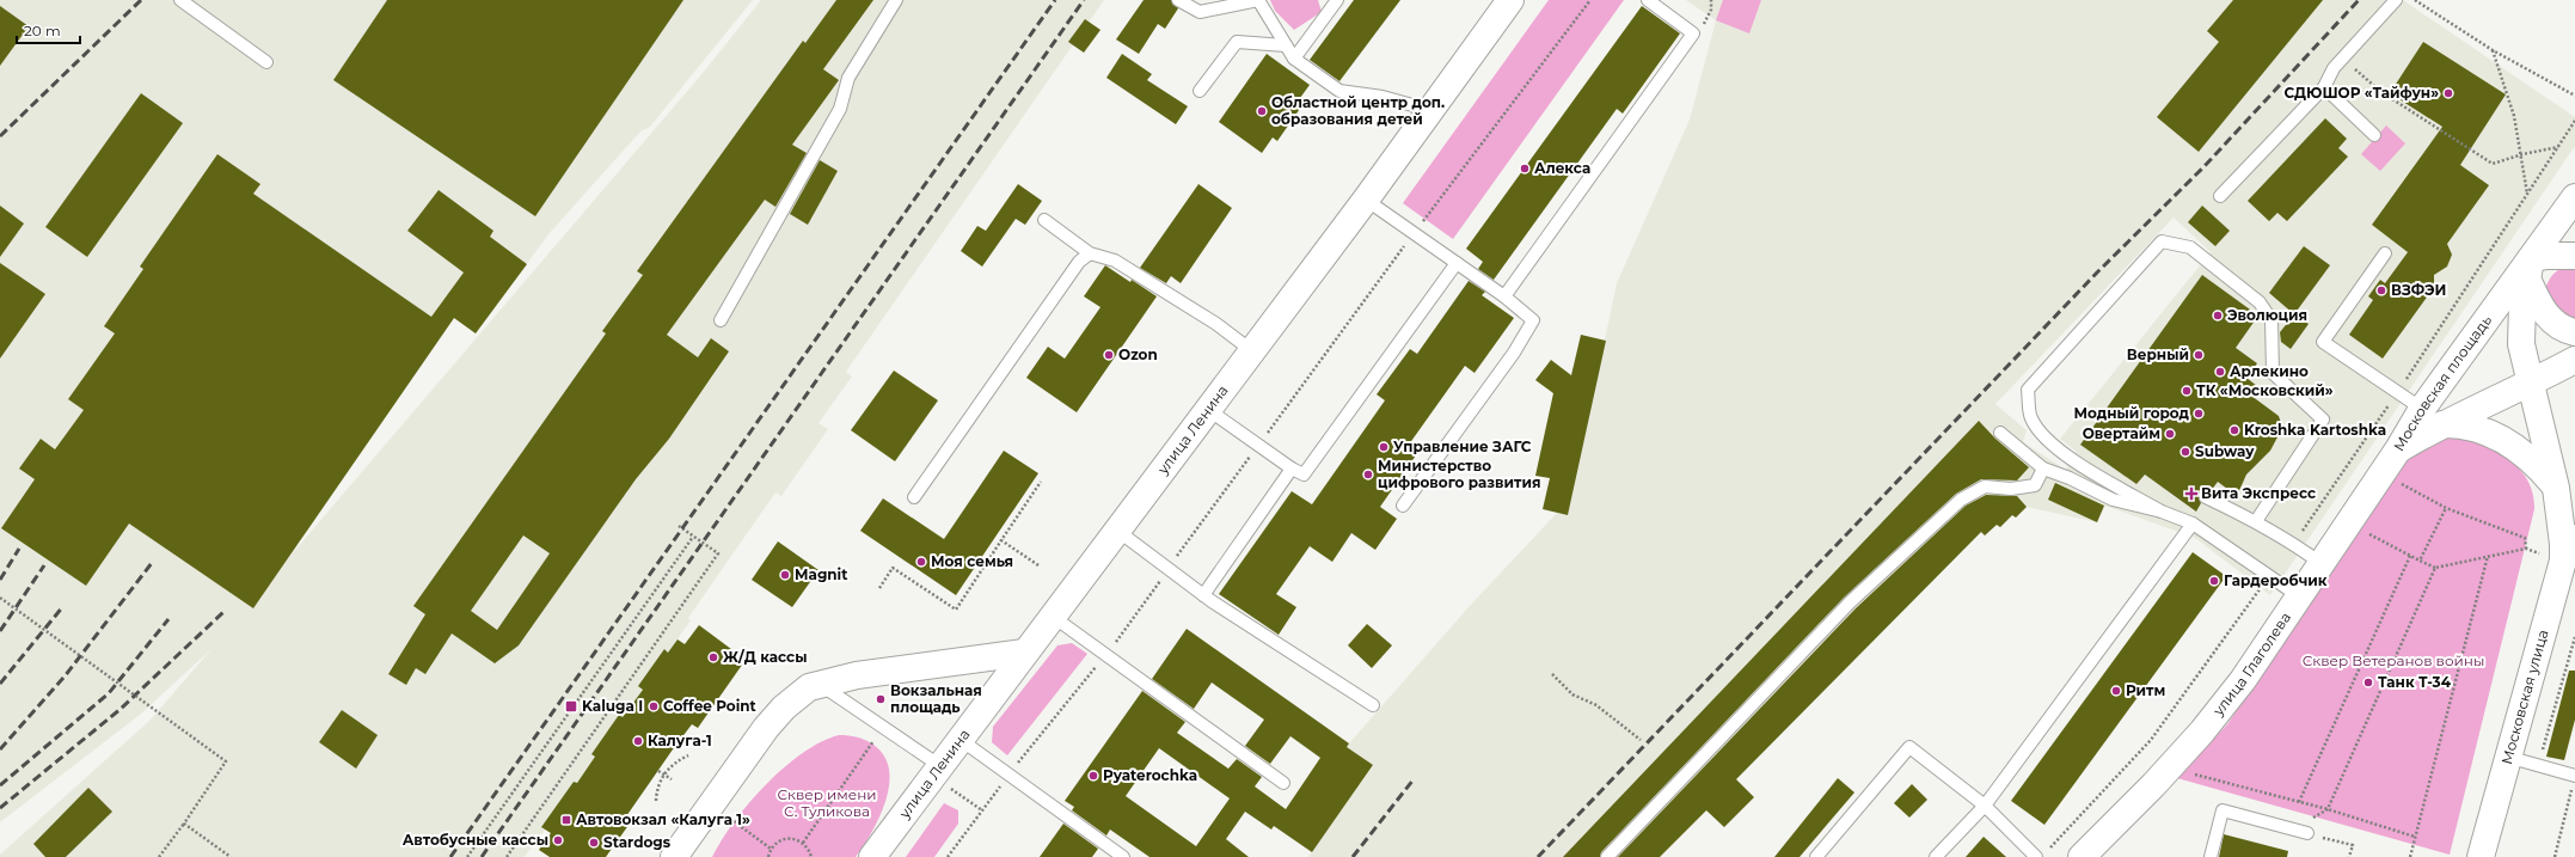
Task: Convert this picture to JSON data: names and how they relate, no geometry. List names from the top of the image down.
{
  "streets": {
    "main road": [
      "Московская площадь",
      "улица Ленина",
      "улица Глаголева",
      "Московская улица"
    ]
  },
  "crossings": [
    ["Московская площадь", "улица Глаголева"],
    ["Московская площадь", "Московская улица"]
  ],
  "parks": ["Сквер Ветеранов войны", "Сквер имени С. Туликова"],
  "places": {
    "other": [
      "СДЮШОР «Тайфун»",
      "Областной центр доп. образования детей",
      "Алекса",
      "ВЗФЭИ",
      "Эволюция",
      "Ozon",
      "Верный",
      "Арлекино",
      "ТК «Московский»",
      "Модный город",
      "Kroshka Kartoshka",
      "Овертайм",
      "Управление ЗАГС",
      "Subway",
      "Министерство цифрового развития",
      "Моя семья",
      "Magnit",
      "Гардеробчик",
      "Ж/Д кассы",
      "Танк Т-34",
      "Ритм",
      "Вокзальная площадь",
      "Coffee Point",
      "Калуга-1",
      "Pyaterochka",
      "Автобусные кассы",
      "Stardogs"
    ],
    "health": ["Вита Экспресс"],
    "transit": ["Kaluga I", "Автовокзал «Калуга 1»"]
  },
  "scale_bar": "20 m"
}
